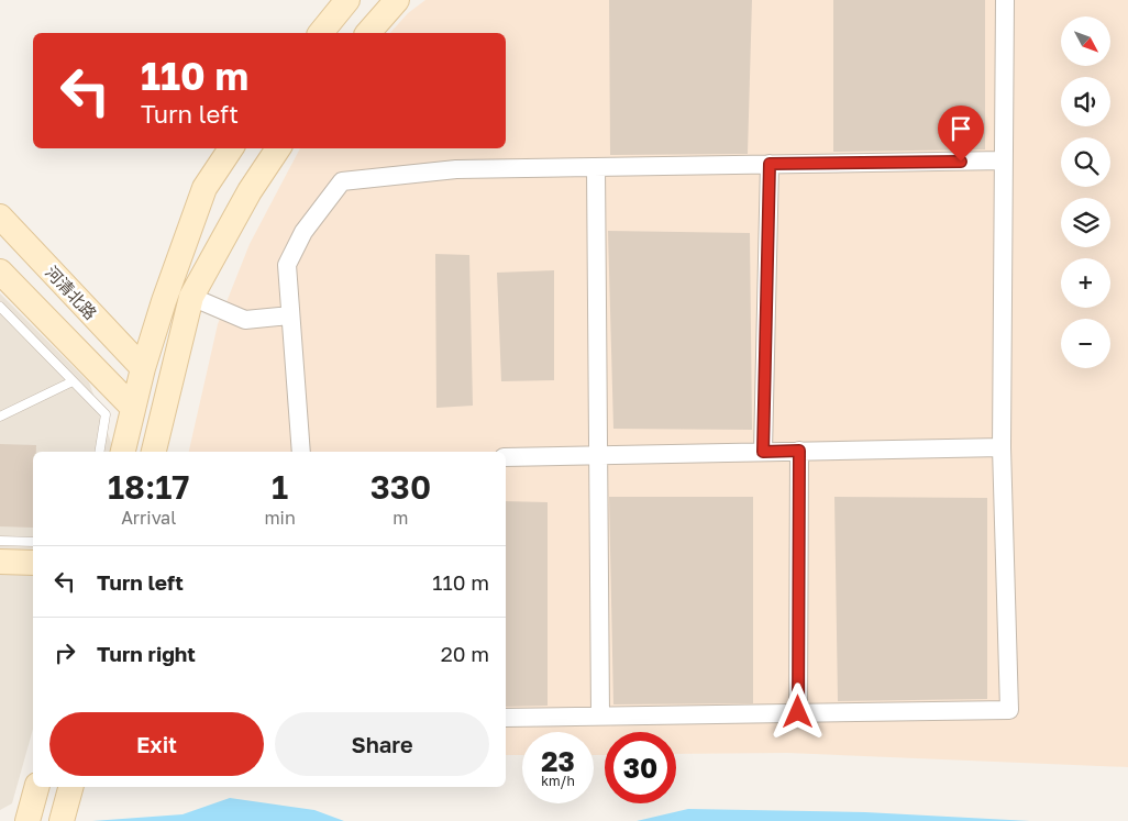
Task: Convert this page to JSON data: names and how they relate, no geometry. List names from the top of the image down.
{
  "streets": {
    "main road": ["河清北路"]
  },
  "north": "bottom right",
  "page": {
    "map_buttons": ["+", "−"],
    "turn": ["110 m", "Turn left"],
    "eta": [
      "18:17",
      "Arrival",
      "1",
      "min",
      "330",
      "m"
    ],
    "list": [
      {
        "name": "Turn left",
        "value": "110 m"
      },
      {
        "name": "Turn right",
        "value": "20 m"
      }
    ],
    "buttons": ["Exit", "Share"],
    "speed": "23 km/h",
    "limit": "30"
  }
}
